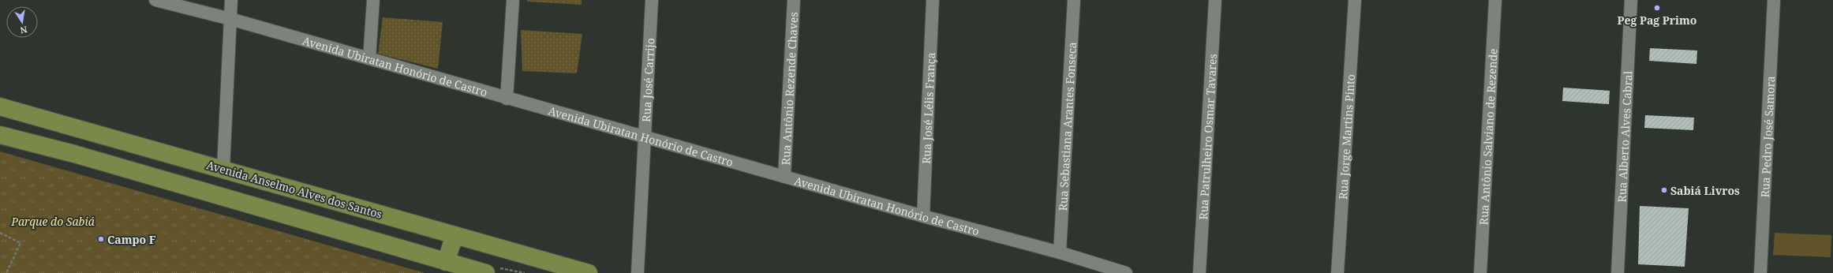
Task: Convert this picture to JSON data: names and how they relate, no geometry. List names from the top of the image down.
{
  "streets": {
    "main road": ["Avenida Anselmo Alves dos Santos"],
    "street": [
      "Avenida Ubiratan Honório de Castro",
      "Rua José Carrijo",
      "Rua Antônio Rezende Chaves",
      "Rua José Lélis França",
      "Rua Sebastiana Arantes Fonseca",
      "Rua Patrulheiro Osmar Tavares",
      "Rua Jorge Martins Pinto",
      "Rua Antônio Salviano de Rezende",
      "Rua Alberto Alves Cabral",
      "Rua Pedro José Samora"
    ]
  },
  "crossings": [
    ["Avenida Ubiratan Honório de Castro", "Rua José Carrijo"],
    ["Avenida Ubiratan Honório de Castro", "Rua Antônio Rezende Chaves"],
    ["Avenida Ubiratan Honório de Castro", "Rua José Lélis França"],
    ["Avenida Ubiratan Honório de Castro", "Rua Sebastiana Arantes Fonseca"]
  ],
  "parks": ["Parque do Sabiá"],
  "places": ["Peg Pag Primo", "Sabiá Livros", "Campo F"],
  "north": "bottom"
}
